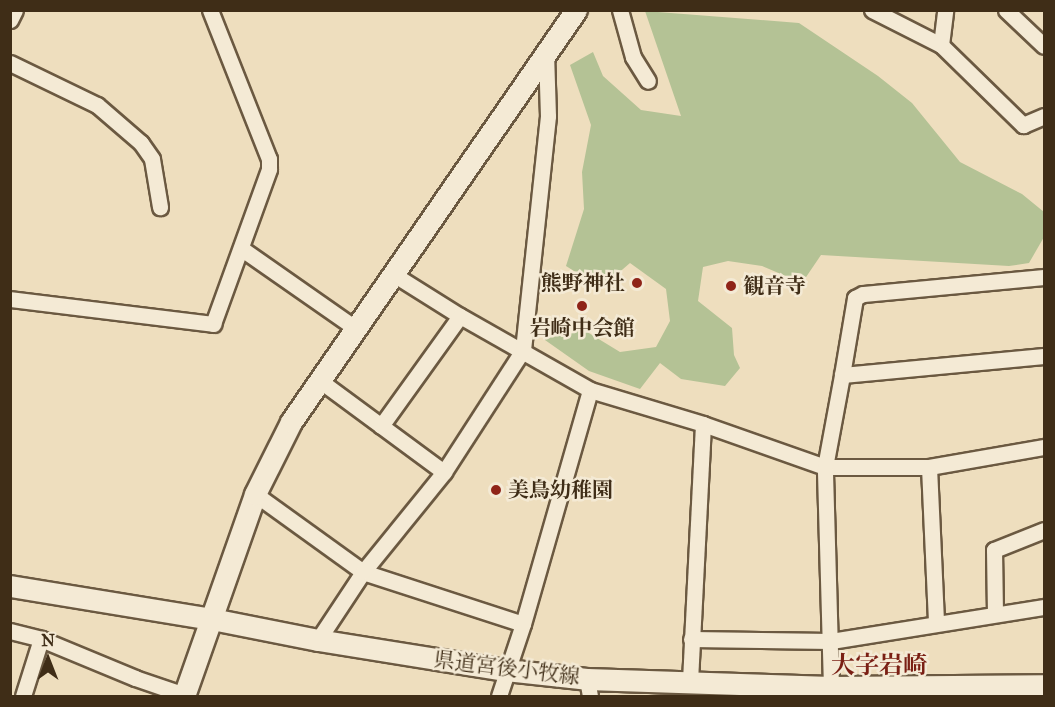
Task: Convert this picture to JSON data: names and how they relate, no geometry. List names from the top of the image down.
{
  "streets": {
    "main road": ["県道宮後小牧線"]
  },
  "districts": ["大字岩崎"],
  "places": [
    "熊野神社",
    "観音寺",
    "岩崎中会館",
    "美鳥幼稚園"
  ],
  "north": "top"
}
